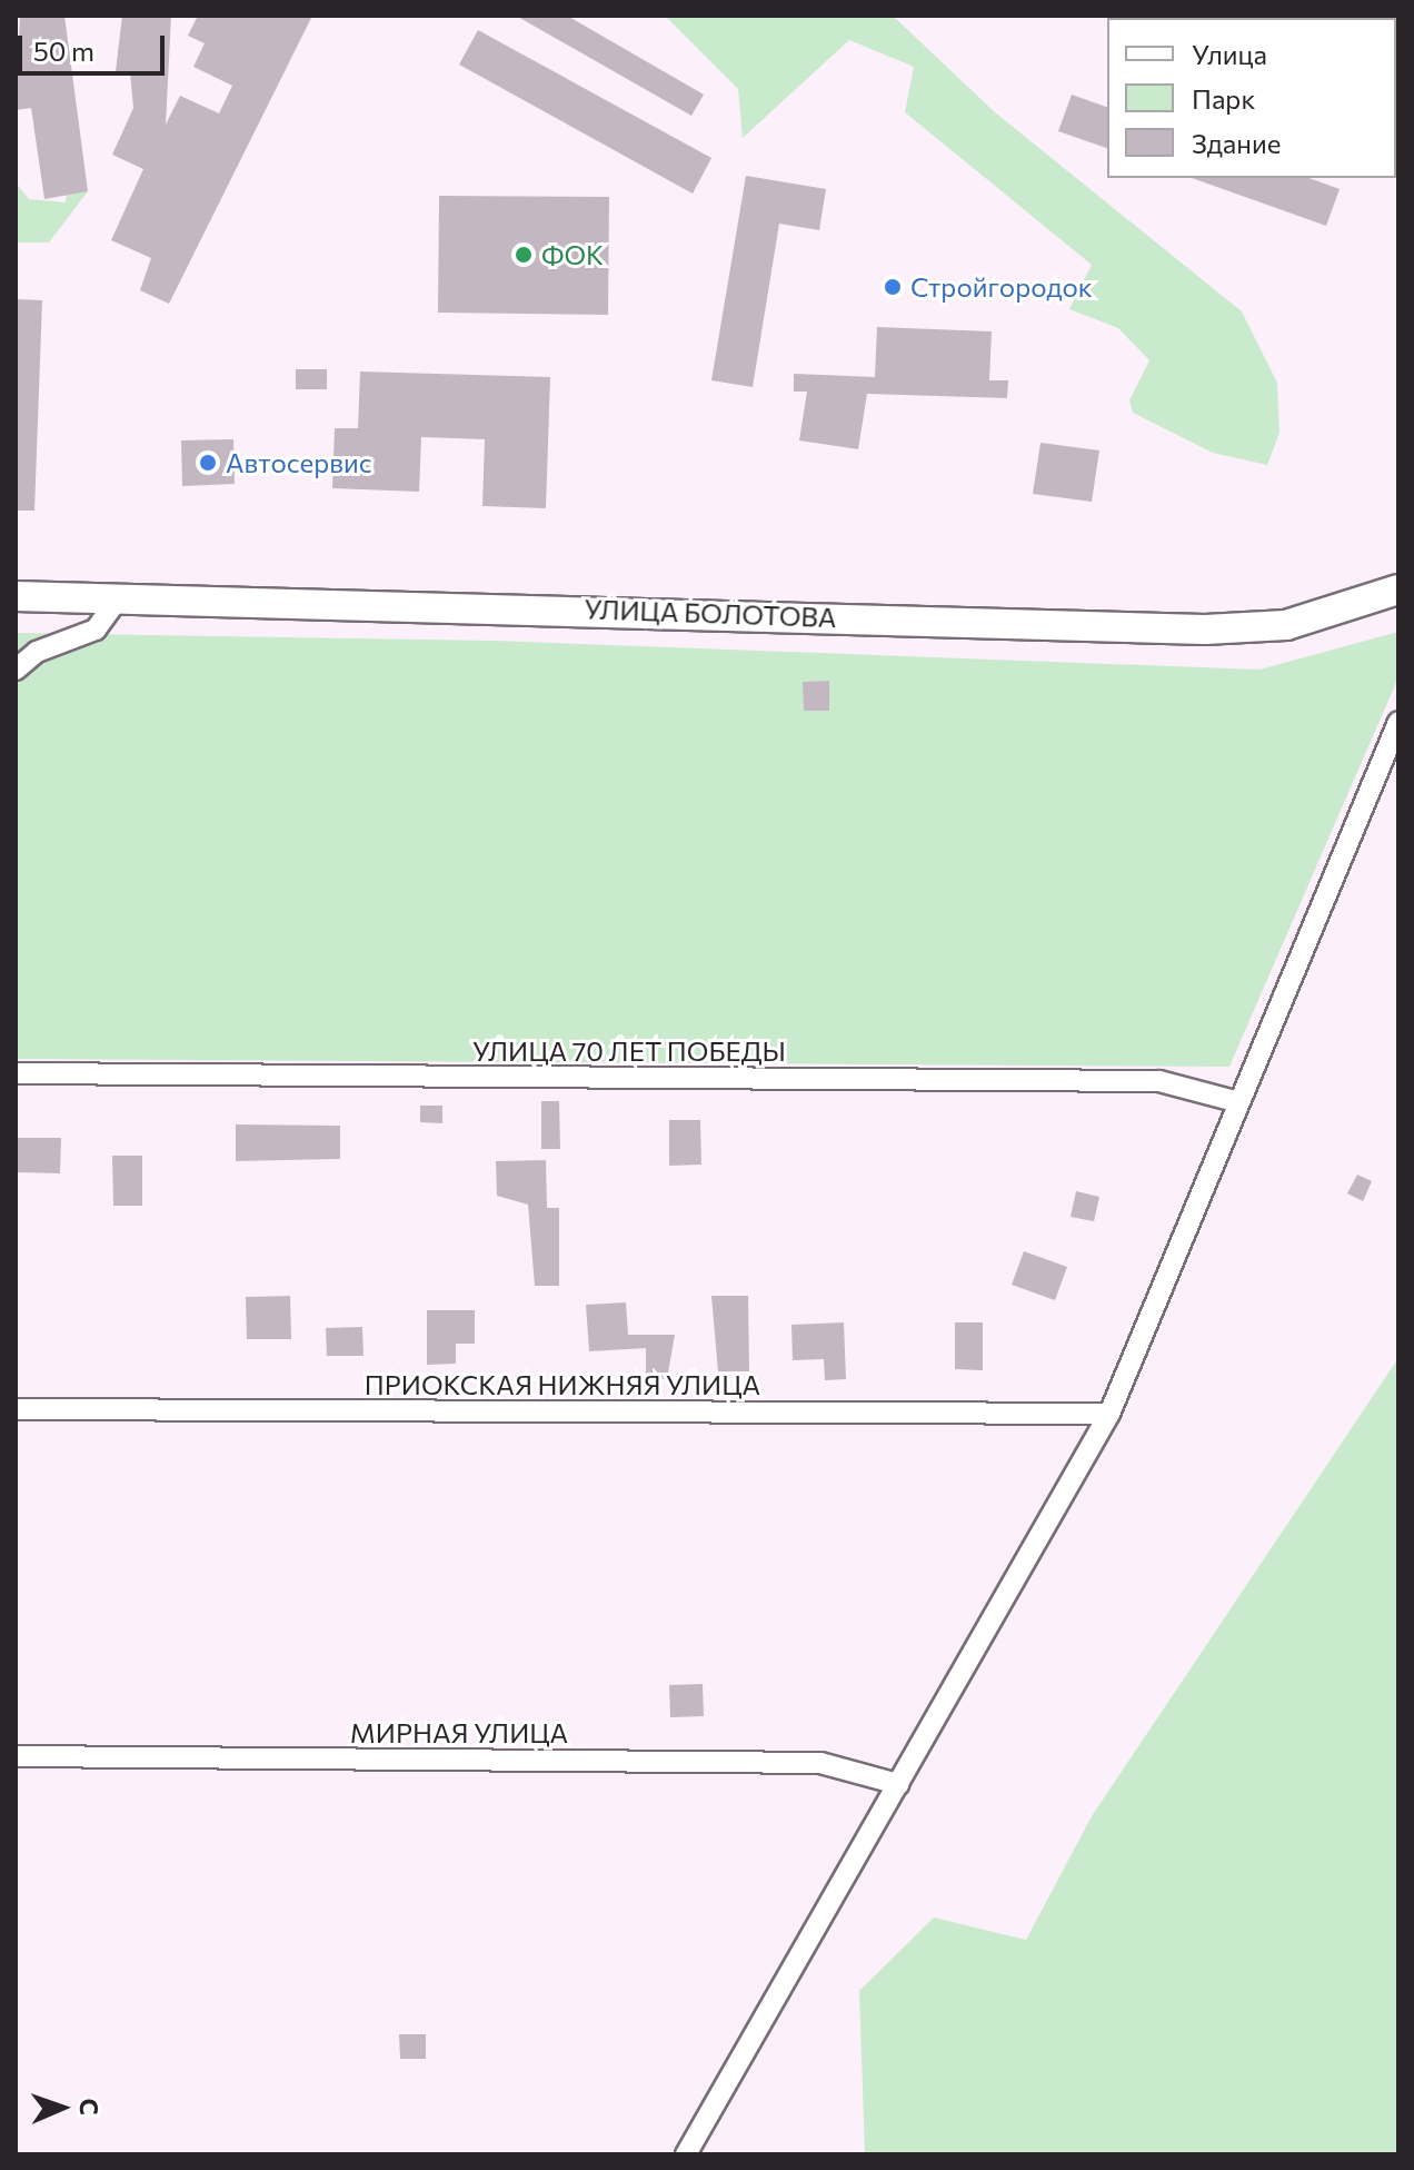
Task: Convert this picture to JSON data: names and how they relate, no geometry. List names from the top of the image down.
{
  "streets": {
    "main road": ["УЛИЦА БОЛОТОВА"],
    "street": ["УЛИЦА 70 ЛЕТ ПОБЕДЫ", "ПРИОКСКАЯ НИЖНЯЯ УЛИЦА", "МИРНАЯ УЛИЦА"]
  },
  "places": ["ФОК", "Стройгородок", "Автосервис"],
  "legend": ["Улица", "Парк", "Здание"],
  "scale_bar": "50 m",
  "north": "right"
}
